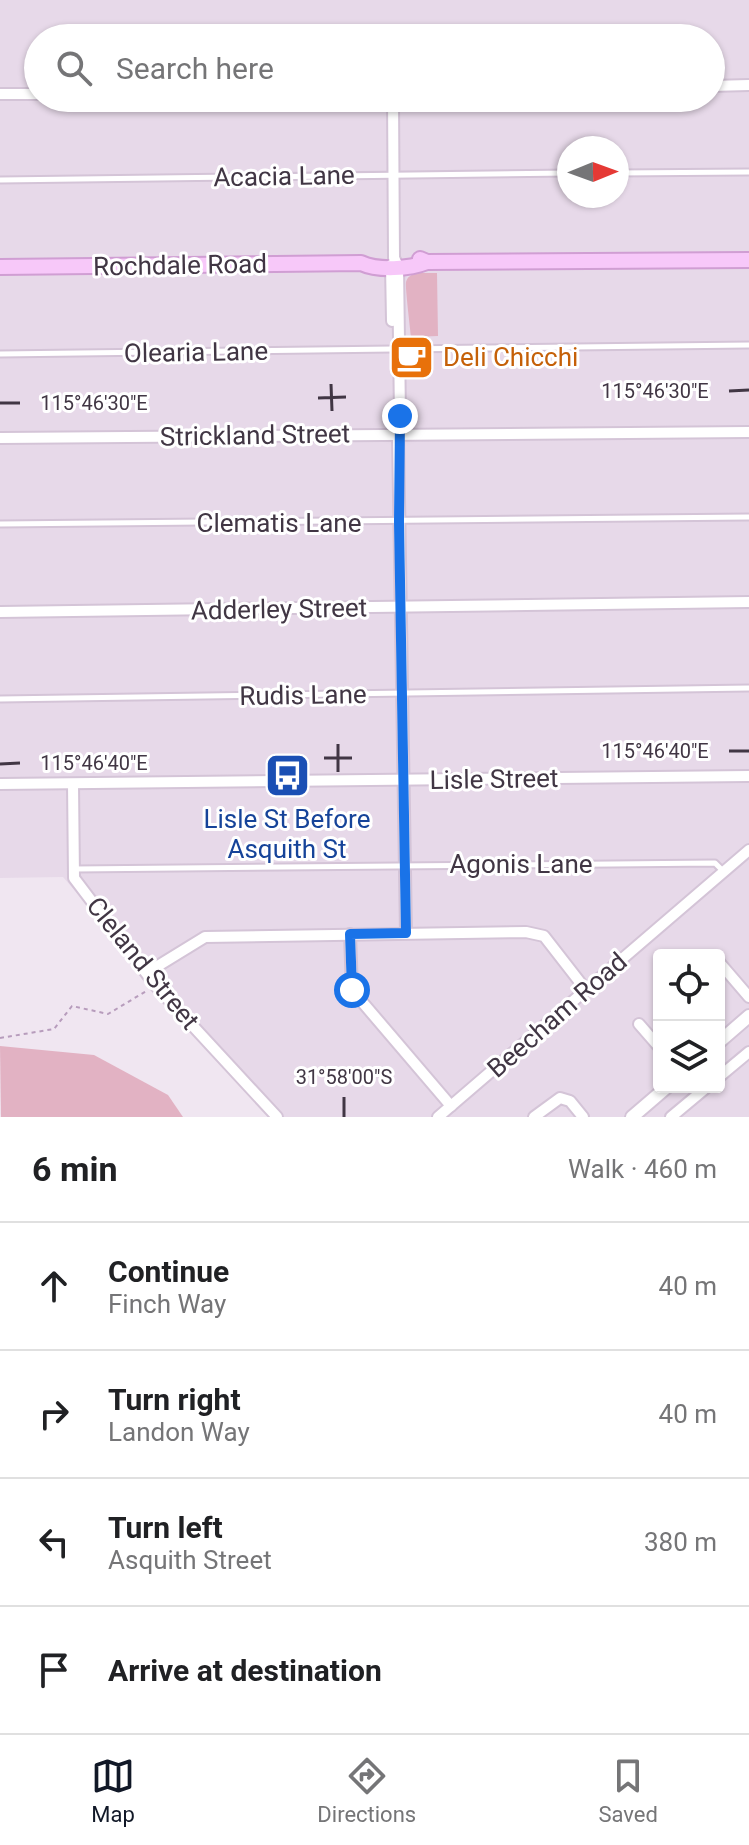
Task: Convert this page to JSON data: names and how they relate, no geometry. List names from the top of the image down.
{
  "streets": {
    "main road": ["Rochdale Road"],
    "street": [
      "Strickland Street",
      "Adderley Street",
      "Lisle Street",
      "Cleland Street",
      "Beecham Road"
    ],
    "lane": [
      "Acacia Lane",
      "Olearia Lane",
      "Clematis Lane",
      "Rudis Lane",
      "Agonis Lane"
    ]
  },
  "crossings": [
    ["Lisle Street", "Cleland Street"],
    ["Agonis Lane", "Cleland Street"],
    ["Agonis Lane", "Beecham Road"]
  ],
  "places": {
    "cafe": ["Deli Chicchi"],
    "bus stop": ["Lisle St Before Asquith St"]
  },
  "north": "right",
  "page": {
    "search": "Search here",
    "heading": ["6 min", "Walk · 460 m"],
    "list": [
      ["Continue", "Finch Way", "40 m"],
      ["Turn right", "Landon Way", "40 m"],
      ["Turn left", "Asquith Street", "380 m"],
      "Arrive at destination"
    ],
    "nav": ["Map", "Directions", "Saved"]
  },
  "coordinates": ["115°46'30\"E", "115°46'40\"E", "31°58'00\"S"]
}
